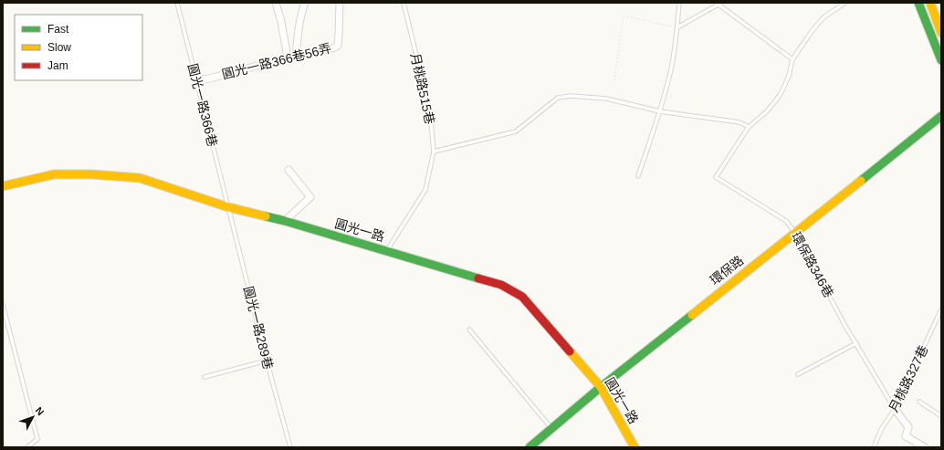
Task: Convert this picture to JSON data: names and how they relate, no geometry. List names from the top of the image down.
{
  "streets": {
    "street": ["圓光一路366巷56弄", "圓光一路", "環保路"],
    "lane": [
      "月桃路515巷",
      "圓光一路366巷",
      "環保路346巷",
      "圓光一路289巷",
      "月桃路327巷"
    ]
  },
  "crossings": [
    ["圓光一路366巷56弄", "圓光一路366巷"],
    ["月桃路515巷", "圓光一路"],
    ["圓光一路366巷", "圓光一路"],
    ["圓光一路366巷", "圓光一路289巷"],
    ["圓光一路", "環保路"],
    ["圓光一路", "圓光一路289巷"],
    ["環保路346巷", "環保路"],
    ["環保路346巷", "月桃路327巷"]
  ],
  "legend": ["Fast", "Slow", "Jam"],
  "north": "top right"
}
